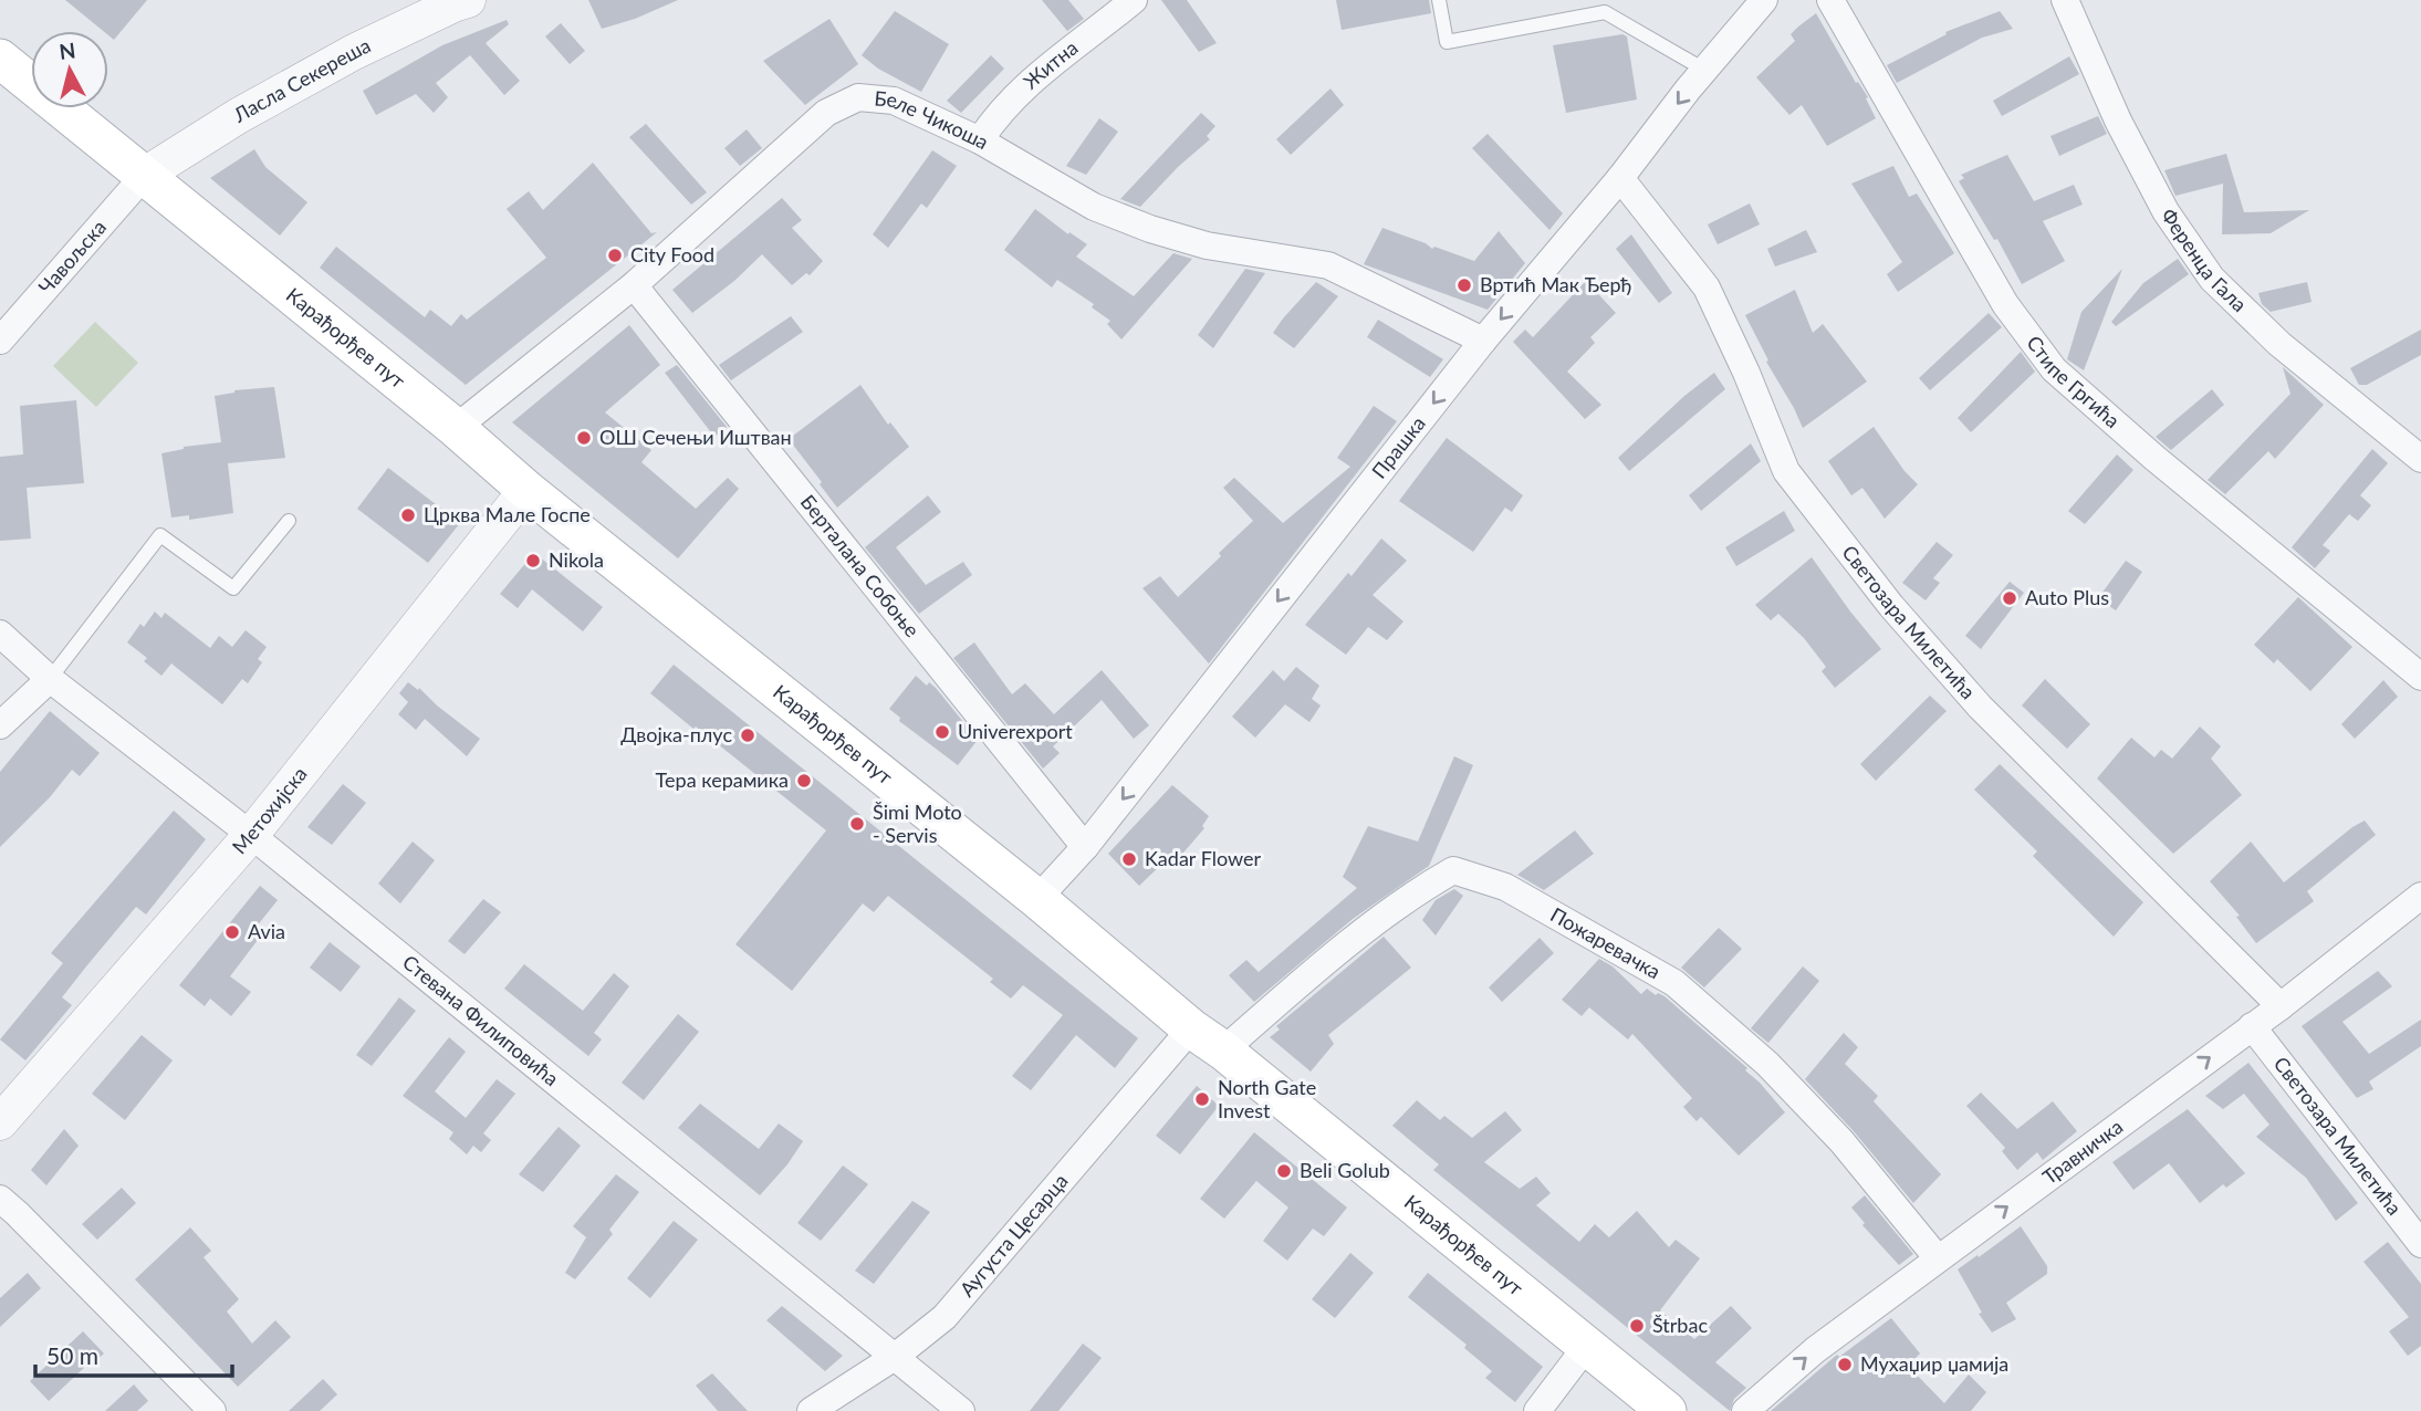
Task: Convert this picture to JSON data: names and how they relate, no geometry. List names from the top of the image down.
{
  "streets": {
    "main road": ["Карађорђев пут"],
    "street": [
      "Житна",
      "Ласла Секереша",
      "Беле Чикоша",
      "Чавољска",
      "Ференца Гала",
      "Стипе Гргића",
      "Прашка",
      "Берталана Собоње",
      "Светозара Милетића",
      "Метохијска",
      "Пожаревачка",
      "Стевана Филиповића",
      "Травничка",
      "Аугуста Цесарца"
    ]
  },
  "crossings": [
    ["Житна", "Беле Чикоша"],
    ["Ласла Секереша", "Чавољска"],
    ["Ласла Секереша", "Карађорђев пут"],
    ["Беле Чикоша", "Карађорђев пут"],
    ["Беле Чикоша", "Прашка"],
    ["Беле Чикоша", "Берталана Собоње"],
    ["Чавољска", "Карађорђев пут"],
    ["Карађорђев пут", "Прашка"],
    ["Карађорђев пут", "Метохијска"],
    ["Карађорђев пут", "Пожаревачка"],
    ["Карађорђев пут", "Аугуста Цесарца"],
    ["Прашка", "Берталана Собоње"],
    ["Прашка", "Светозара Милетића"],
    ["Светозара Милетића", "Травничка"],
    ["Метохијска", "Стевана Филиповића"],
    ["Пожаревачка", "Травничка"],
    ["Стевана Филиповића", "Аугуста Цесарца"]
  ],
  "one_way": ["Прашка", "Травничка"],
  "places": [
    "City Food",
    "Вртић Мак Ђерђ",
    "ОШ Сечењи Иштван",
    "Црква Мале Госпе",
    "Nikola",
    "Auto Plus",
    "Univerexport",
    "Двојка-плус",
    "Тера керамика",
    "Šimi Moto - Servis",
    "Kadar Flower",
    "Avia",
    "North Gate Invest",
    "Beli Golub",
    "Štrbac",
    "Мухаџир џамија"
  ],
  "scale_bar": "50 m",
  "north": "top"
}
